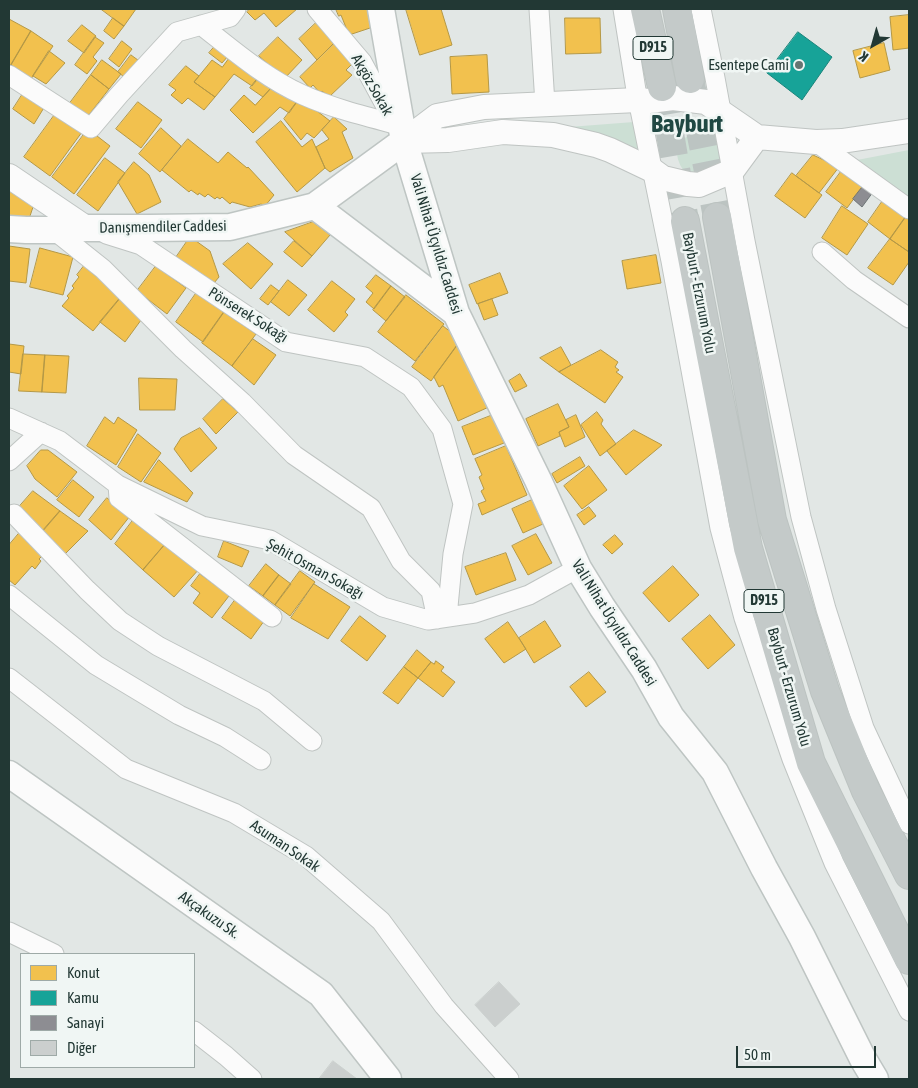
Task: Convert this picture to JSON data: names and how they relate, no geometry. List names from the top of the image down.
{
  "streets": {
    "highway": ["D915", "Bayburt - Erzurum Yolu"],
    "main road": ["Danışmendiler Caddesi", "Vali Nihat Üçyıldız Caddesi", "Akçakuzu Sk."],
    "street": [
      "Akgöz Sokak",
      "Pönserek Sokağı",
      "Şehit Osman Sokağı",
      "Asuman Sokak"
    ]
  },
  "crossings": [
    ["Akgöz Sokak", "Vali Nihat Üçyıldız Caddesi"],
    ["Danışmendiler Caddesi", "Pönserek Sokağı"],
    ["Vali Nihat Üçyıldız Caddesi", "Şehit Osman Sokağı"],
    ["Pönserek Sokağı", "Şehit Osman Sokağı"]
  ],
  "districts": ["Bayburt"],
  "places": ["Esentepe Cami"],
  "legend": [
    "Konut",
    "Kamu",
    "Sanayi",
    "Diğer"
  ],
  "scale_bar": "50 m",
  "north": "bottom left"
}
